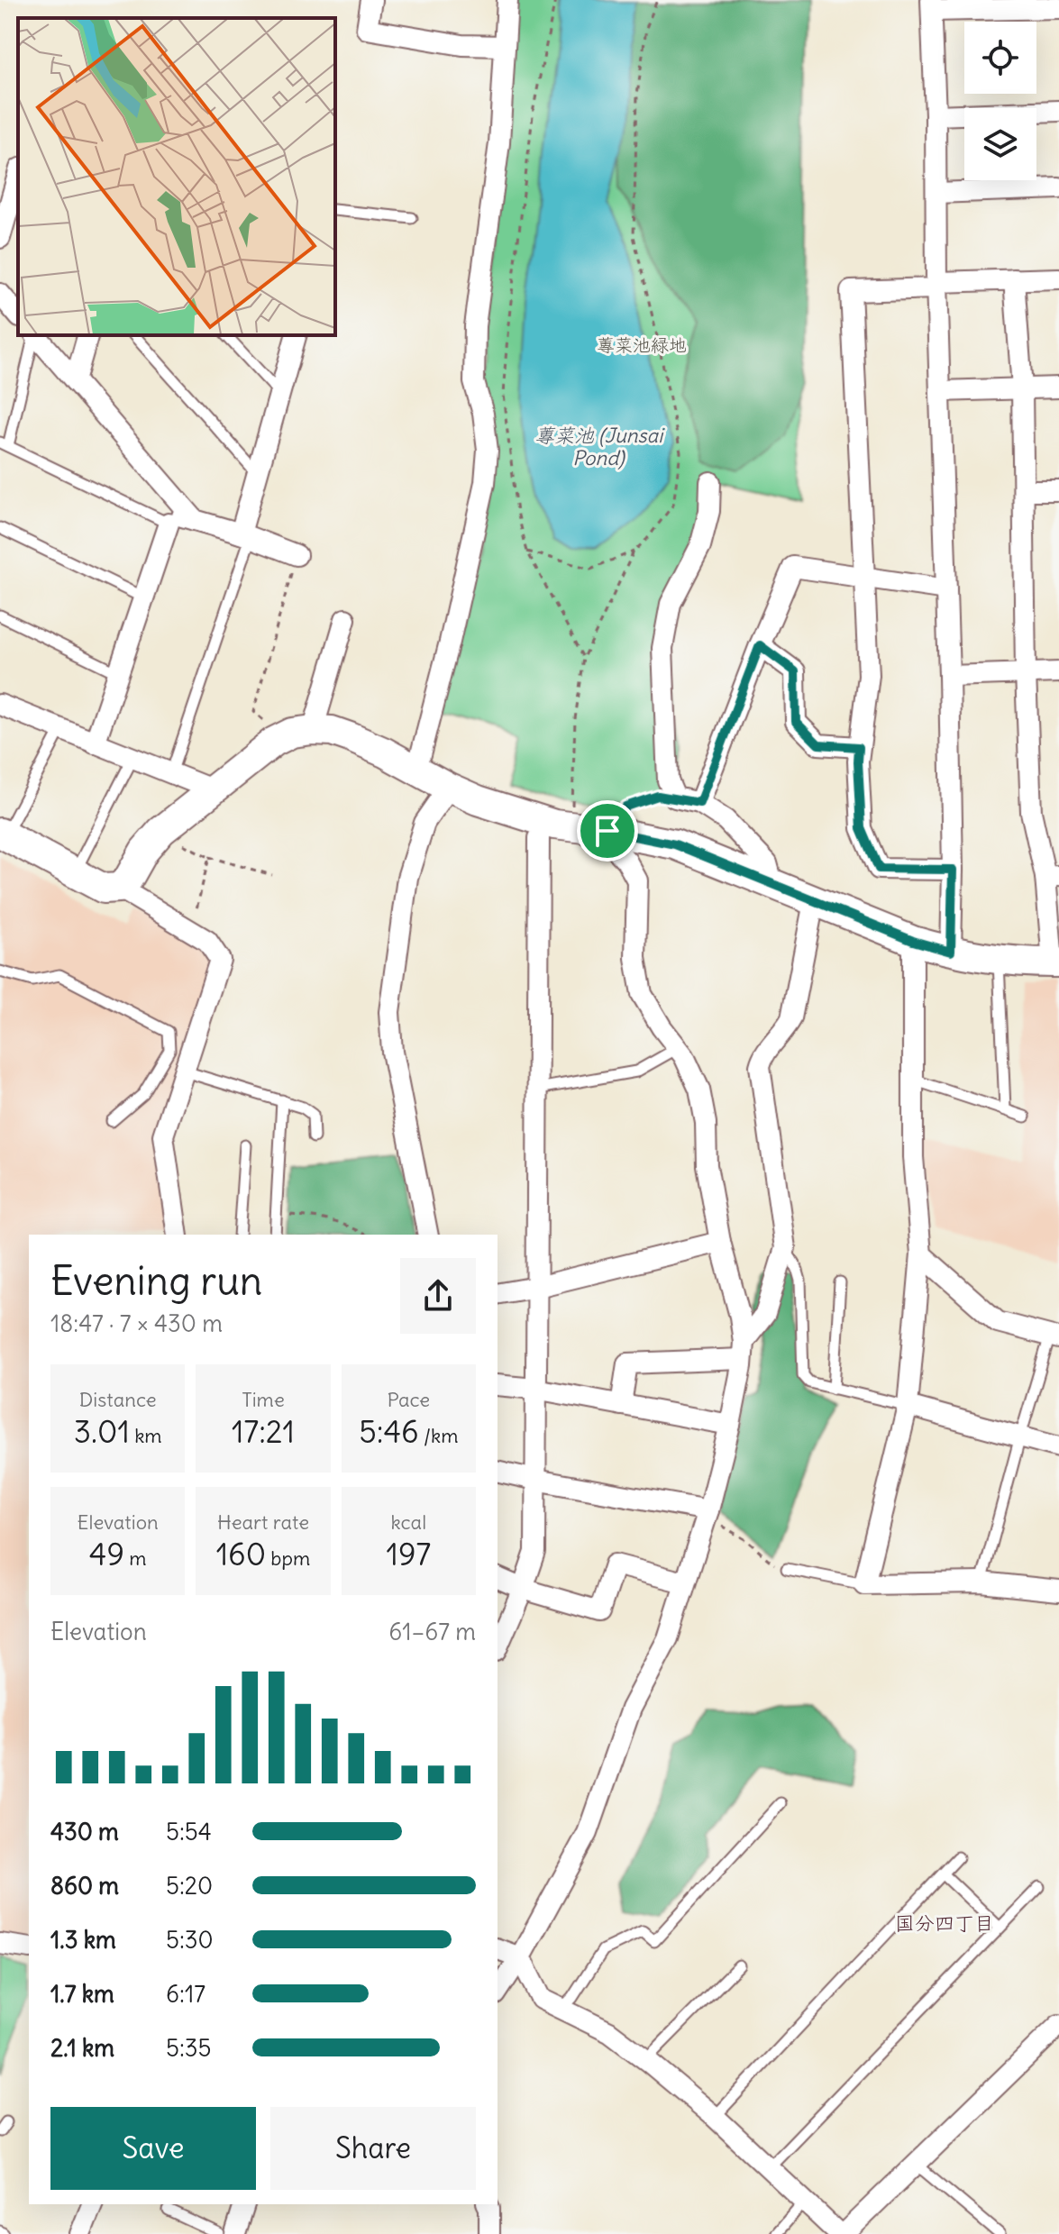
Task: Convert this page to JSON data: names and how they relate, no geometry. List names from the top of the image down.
{
  "districts": ["国分四丁目"],
  "water": ["蓴菜池 (Junsai Pond)"],
  "parks": ["蓴菜池緑地"],
  "page": {
    "heading": ["Evening run", "18:47 · 7 × 430 m"],
    "stats": [
      ["Distance", "3.01 km"],
      ["Time", "17:21"],
      ["Pace", "5:46 /km"],
      ["Elevation", "49 m"],
      ["Heart rate", "160 bpm"],
      ["kcal", "197"]
    ],
    "chart": ["Elevation", "61–67 m"],
    "list": [
      {
        "name": "430 m",
        "note": "5:54"
      },
      {
        "name": "860 m",
        "note": "5:20"
      },
      {
        "name": "1.3 km",
        "note": "5:30"
      },
      {
        "name": "1.7 km",
        "note": "6:17"
      },
      {
        "name": "2.1 km",
        "note": "5:35"
      }
    ],
    "buttons": ["Save", "Share"]
  }
}
